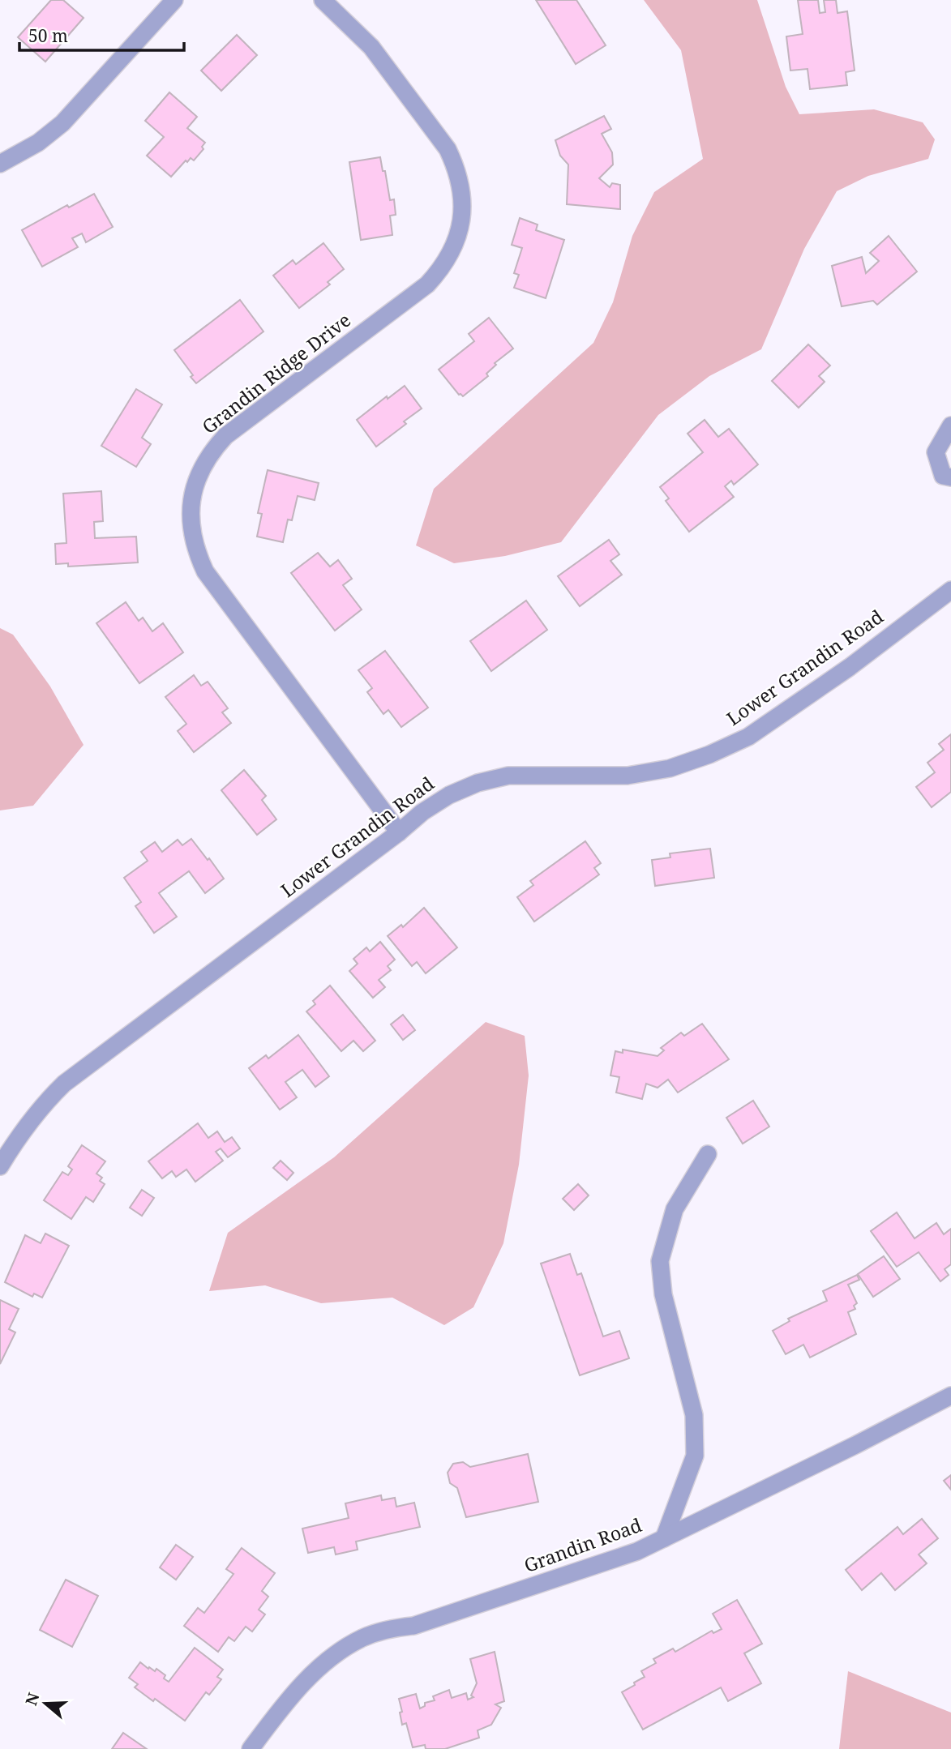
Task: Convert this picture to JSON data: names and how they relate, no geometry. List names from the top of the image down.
{
  "streets": {
    "street": ["Grandin Ridge Drive", "Lower Grandin Road", "Grandin Road"]
  },
  "crossings": [
    ["Grandin Ridge Drive", "Lower Grandin Road"]
  ],
  "scale_bar": "50 m",
  "north": "left"
}
